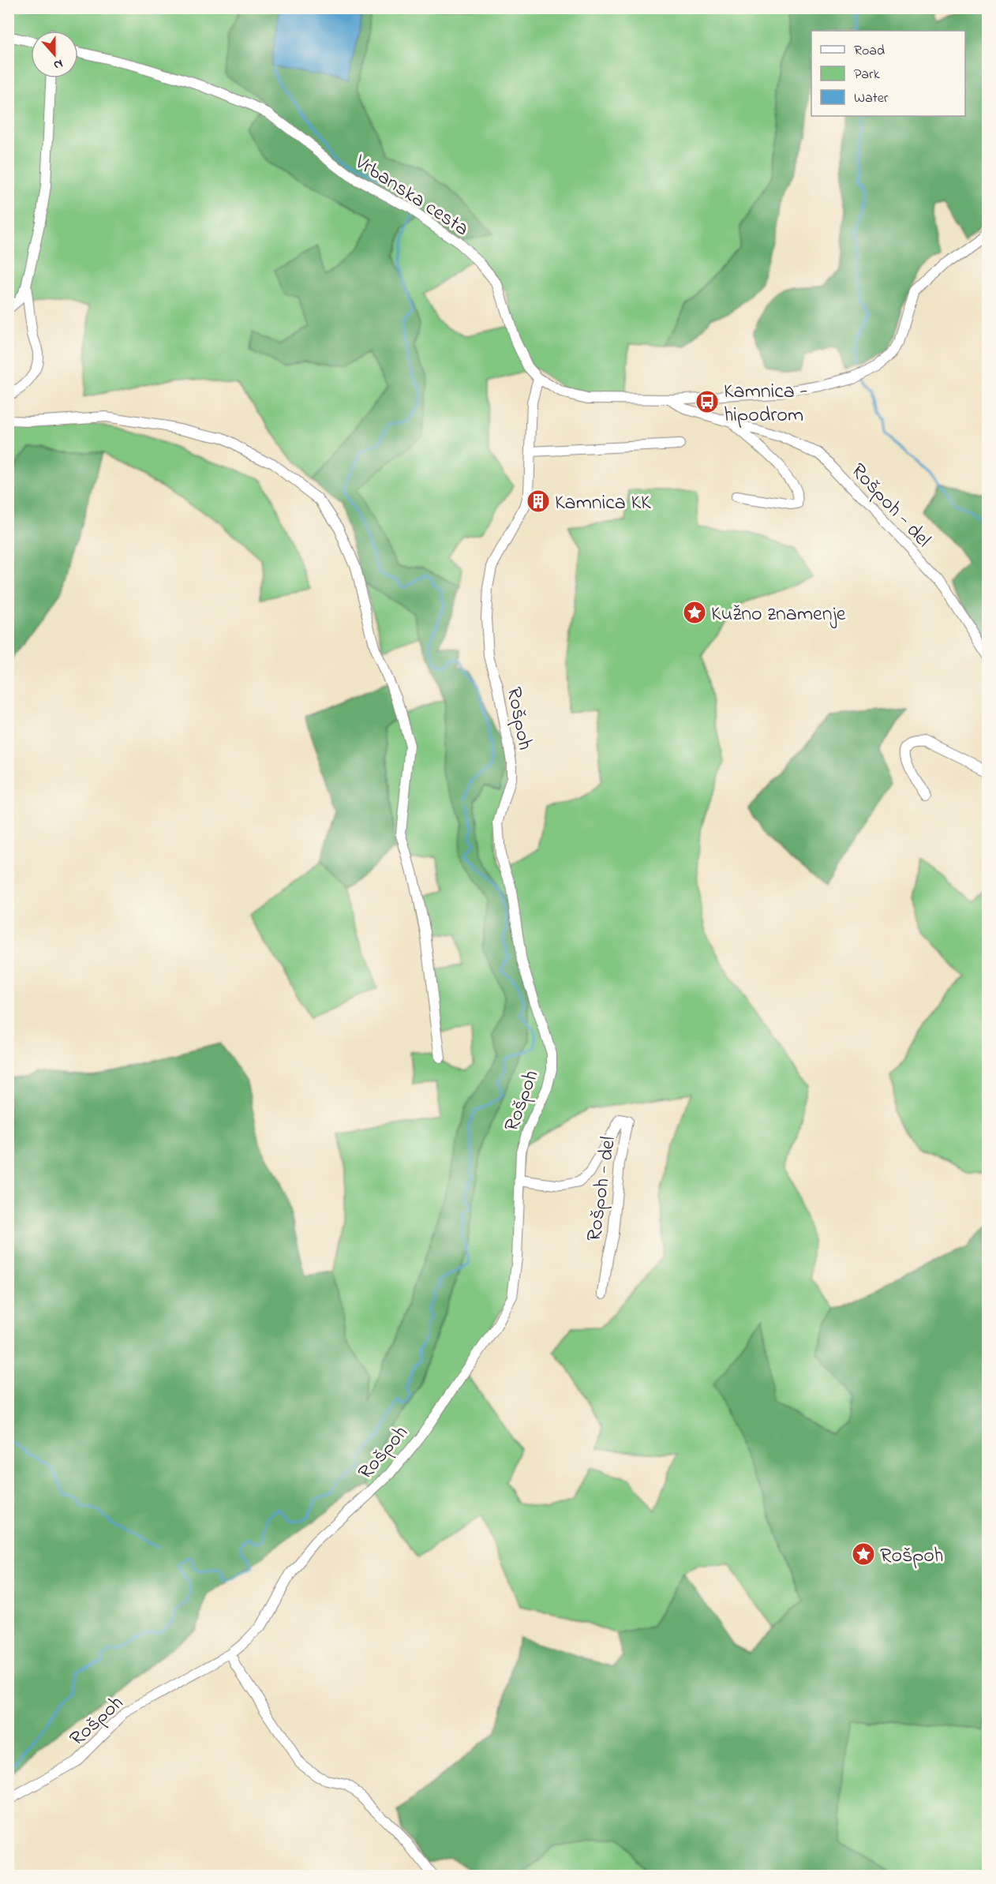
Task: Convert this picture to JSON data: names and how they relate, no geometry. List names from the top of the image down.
{
  "streets": {
    "street": ["Vrbanska cesta", "Rošpoh - del", "Rošpoh"]
  },
  "crossings": [
    ["Vrbanska cesta", "Rošpoh - del"],
    ["Vrbanska cesta", "Rošpoh"],
    ["Rošpoh - del", "Rošpoh"]
  ],
  "places": {
    "bus stop": ["Kamnica - hipodrom"],
    "building": ["Kamnica KK"],
    "place": ["Kužno znamenje", "Rošpoh"]
  },
  "legend": ["Road", "Park", "Water"],
  "north": "bottom"
}
